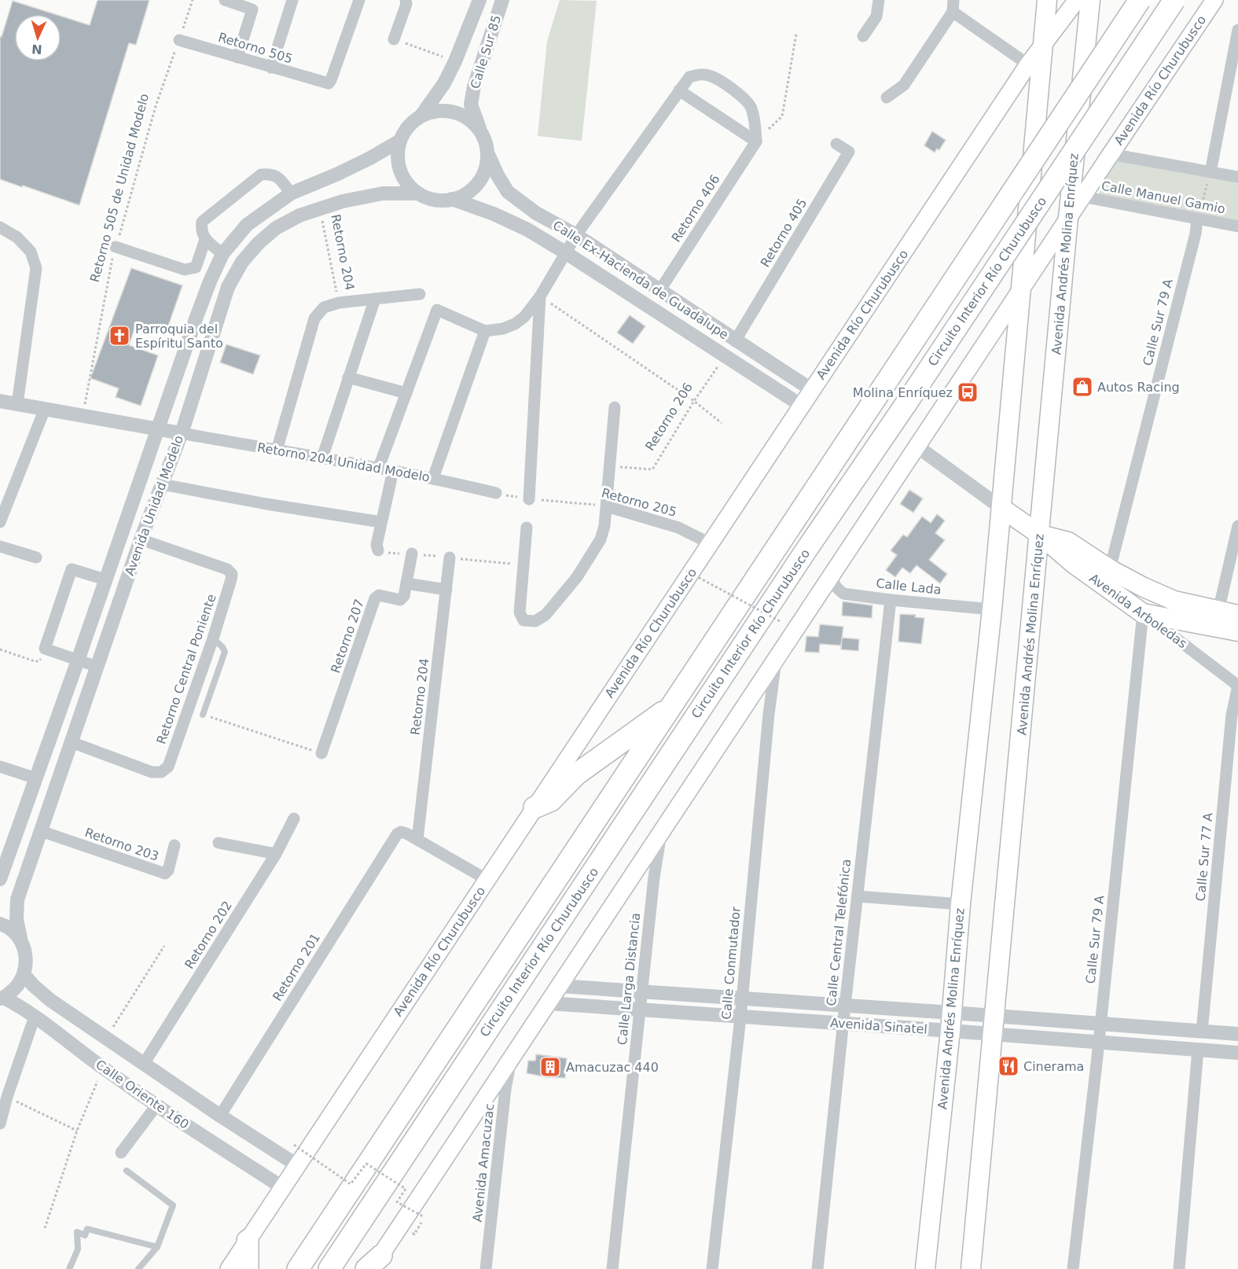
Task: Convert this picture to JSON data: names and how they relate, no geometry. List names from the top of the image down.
{
  "streets": {
    "highway": ["Circuito Interior Río Churubusco"],
    "main road": ["Avenida Río Churubusco", "Avenida Andrés Molina Enríquez", "Avenida Arboledas"],
    "street": [
      "Retorno 505",
      "Calle Sur 85",
      "Calle Manuel Gamio",
      "Retorno 406",
      "Retorno 405",
      "Retorno 204",
      "Calle Ex-Hacienda de Guadalupe",
      "Calle Sur 79 A",
      "Retorno 204 Unidad Modelo",
      "Retorno 205",
      "Avenida Unidad Modelo",
      "Calle Lada",
      "Retorno 207",
      "Retorno Central Poniente",
      "Retorno 203",
      "Calle Sur 77 A",
      "Calle Central Telefónica",
      "Retorno 202",
      "Calle Conmutador",
      "Retorno 201",
      "Calle Larga Distancia",
      "Avenida Sinatel",
      "Calle Oriente 160",
      "Avenida Amacuzac"
    ],
    "path": ["Retorno 505 de Unidad Modelo", "Retorno 206"]
  },
  "crossings": [
    ["Retorno 505", "Retorno 505 de Unidad Modelo"],
    ["Calle Sur 85", "Calle Ex-Hacienda de Guadalupe"],
    ["Calle Sur 85", "Avenida Unidad Modelo"],
    ["Avenida Río Churubusco", "Calle Manuel Gamio"],
    ["Avenida Río Churubusco", "Avenida Andrés Molina Enríquez"],
    ["Avenida Río Churubusco", "Calle Ex-Hacienda de Guadalupe"],
    ["Avenida Río Churubusco", "Retorno 205"],
    ["Avenida Río Churubusco", "Calle Lada"],
    ["Avenida Río Churubusco", "Avenida Arboledas"],
    ["Avenida Río Churubusco", "Calle Conmutador"],
    ["Avenida Río Churubusco", "Calle Larga Distancia"],
    ["Avenida Río Churubusco", "Avenida Sinatel"],
    ["Avenida Río Churubusco", "Calle Oriente 160"],
    ["Avenida Río Churubusco", "Avenida Amacuzac"],
    ["Retorno 505 de Unidad Modelo", "Retorno 204 Unidad Modelo"],
    ["Calle Manuel Gamio", "Calle Sur 79 A"],
    ["Retorno 406", "Calle Ex-Hacienda de Guadalupe"],
    ["Retorno 405", "Calle Ex-Hacienda de Guadalupe"],
    ["Retorno 204", "Avenida Unidad Modelo"],
    ["Retorno 204", "Retorno 201"],
    ["Avenida Andrés Molina Enríquez", "Calle Lada"],
    ["Avenida Andrés Molina Enríquez", "Avenida Arboledas"],
    ["Avenida Andrés Molina Enríquez", "Avenida Sinatel"],
    ["Calle Ex-Hacienda de Guadalupe", "Avenida Unidad Modelo"],
    ["Calle Sur 79 A", "Avenida Arboledas"],
    ["Calle Sur 79 A", "Avenida Sinatel"],
    ["Retorno 204 Unidad Modelo", "Avenida Unidad Modelo"],
    ["Avenida Unidad Modelo", "Retorno Central Poniente"],
    ["Avenida Unidad Modelo", "Retorno 203"],
    ["Avenida Unidad Modelo", "Calle Oriente 160"],
    ["Calle Lada", "Calle Central Telefónica"],
    ["Avenida Arboledas", "Calle Sur 77 A"],
    ["Calle Sur 77 A", "Avenida Sinatel"],
    ["Calle Central Telefónica", "Avenida Sinatel"],
    ["Retorno 202", "Calle Oriente 160"],
    ["Calle Conmutador", "Avenida Sinatel"],
    ["Retorno 201", "Calle Oriente 160"],
    ["Calle Larga Distancia", "Avenida Sinatel"]
  ],
  "places": {
    "church": ["Parroquia del Espíritu Santo"],
    "shop": ["Autos Racing"],
    "bus stop": ["Molina Enríquez"],
    "restaurant": ["Cinerama"],
    "building": ["Amacuzac 440"]
  },
  "north": "bottom"
}
